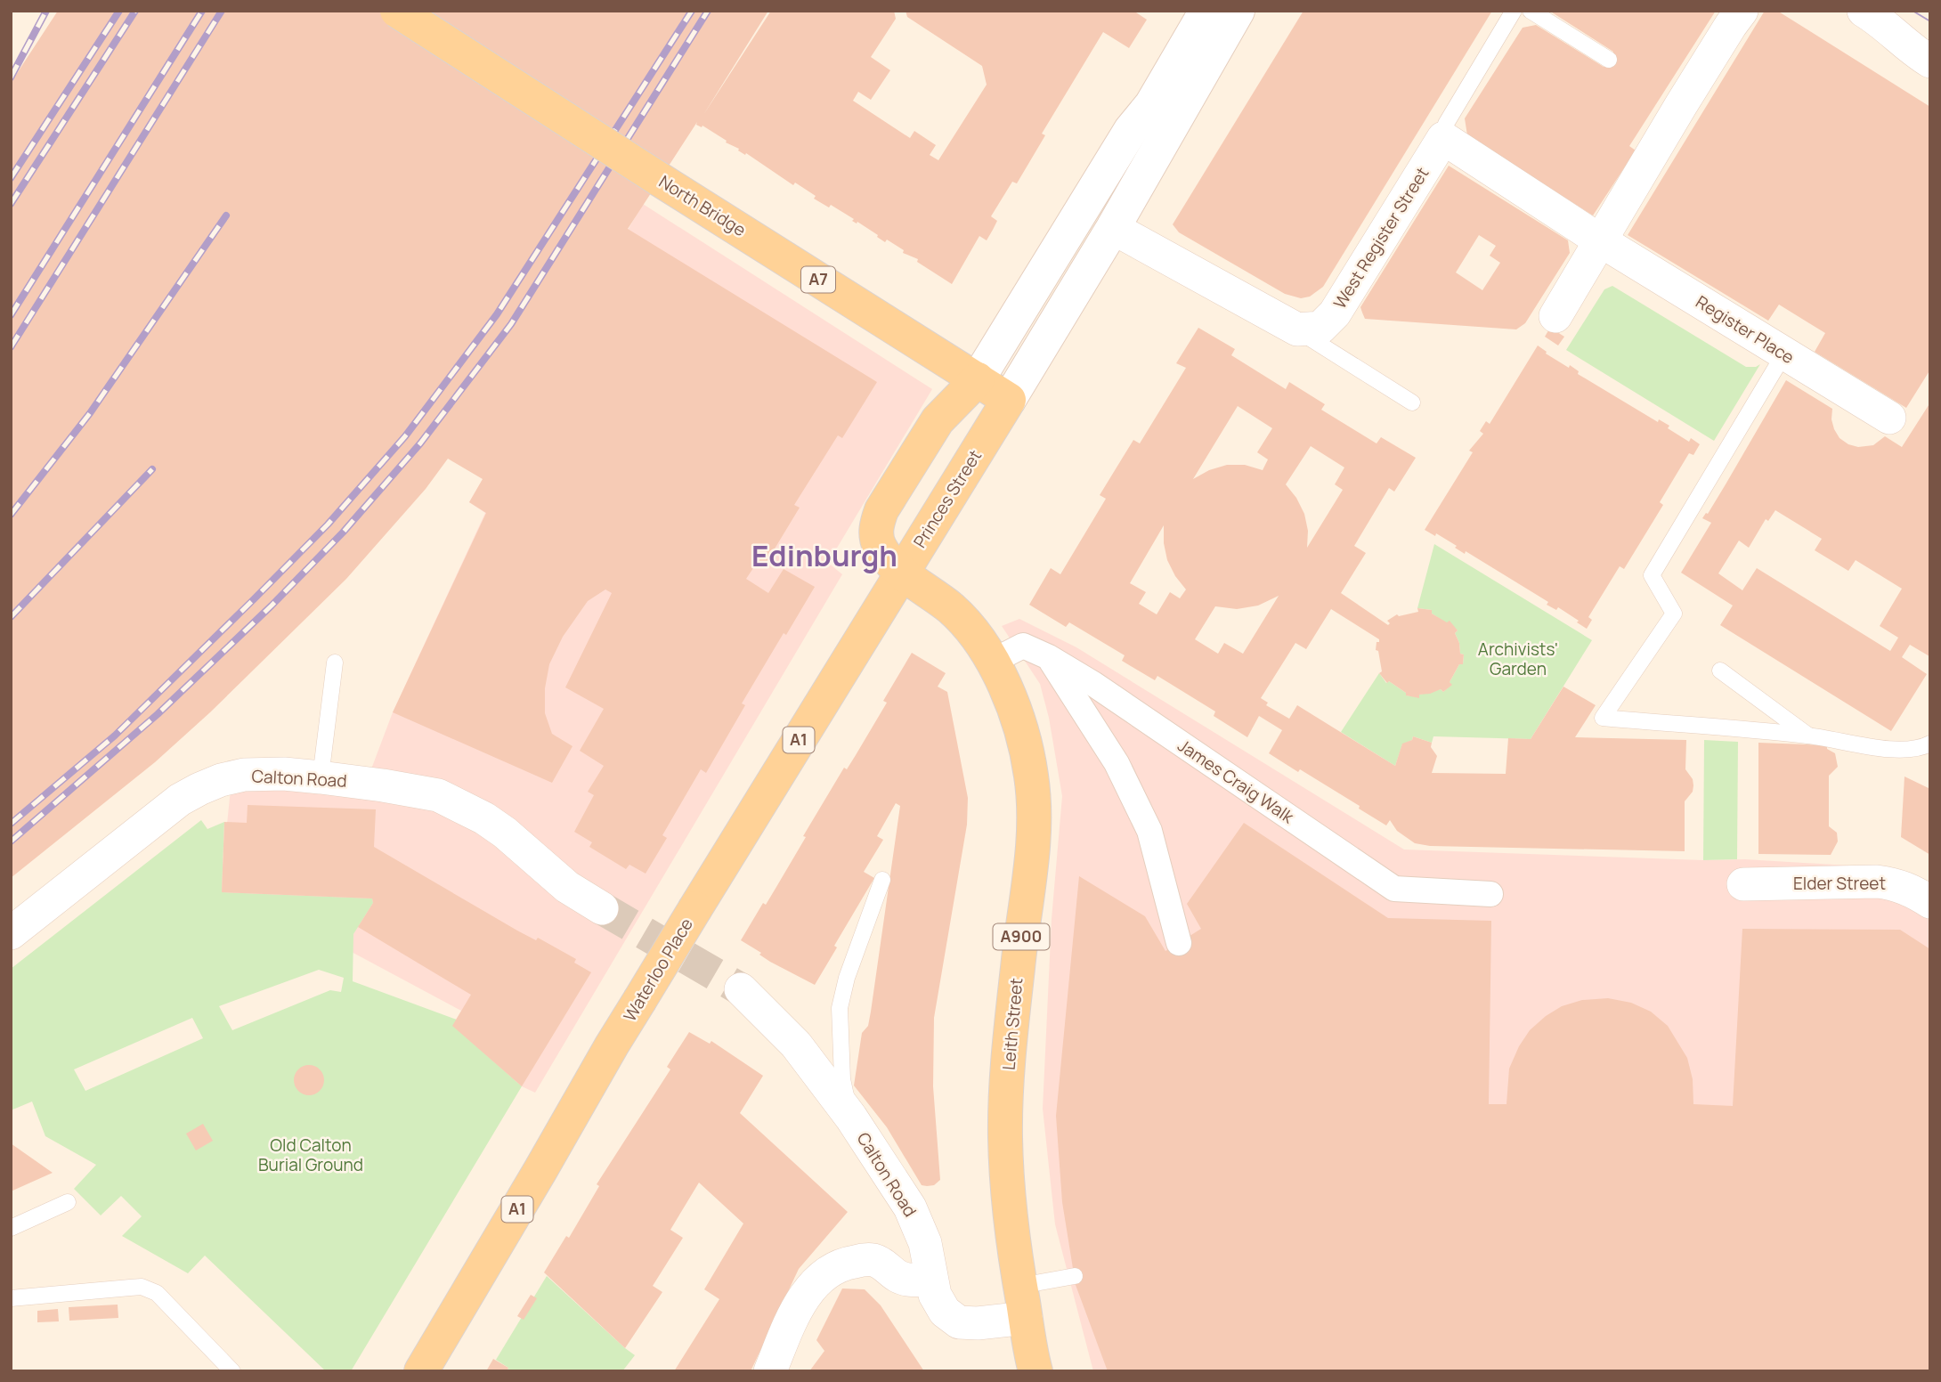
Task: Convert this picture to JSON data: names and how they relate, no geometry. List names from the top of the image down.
{
  "streets": {
    "main road": [
      "North Bridge",
      "A7",
      "Princes Street",
      "A1",
      "A900",
      "Waterloo Place",
      "Leith Street"
    ],
    "street": [
      "West Register Street",
      "Register Place",
      "Calton Road",
      "James Craig Walk",
      "Elder Street"
    ]
  },
  "crossings": [
    ["North Bridge", "Princes Street"],
    ["Princes Street", "A900"],
    ["Princes Street", "Waterloo Place"],
    ["Princes Street", "Leith Street"],
    ["Calton Road", "Leith Street"],
    ["James Craig Walk", "Leith Street"],
    ["A900", "Leith Street"],
    ["Waterloo Place", "Leith Street"]
  ],
  "districts": ["Edinburgh"],
  "parks": ["Archivists' Garden", "Old Calton Burial Ground"]
}
